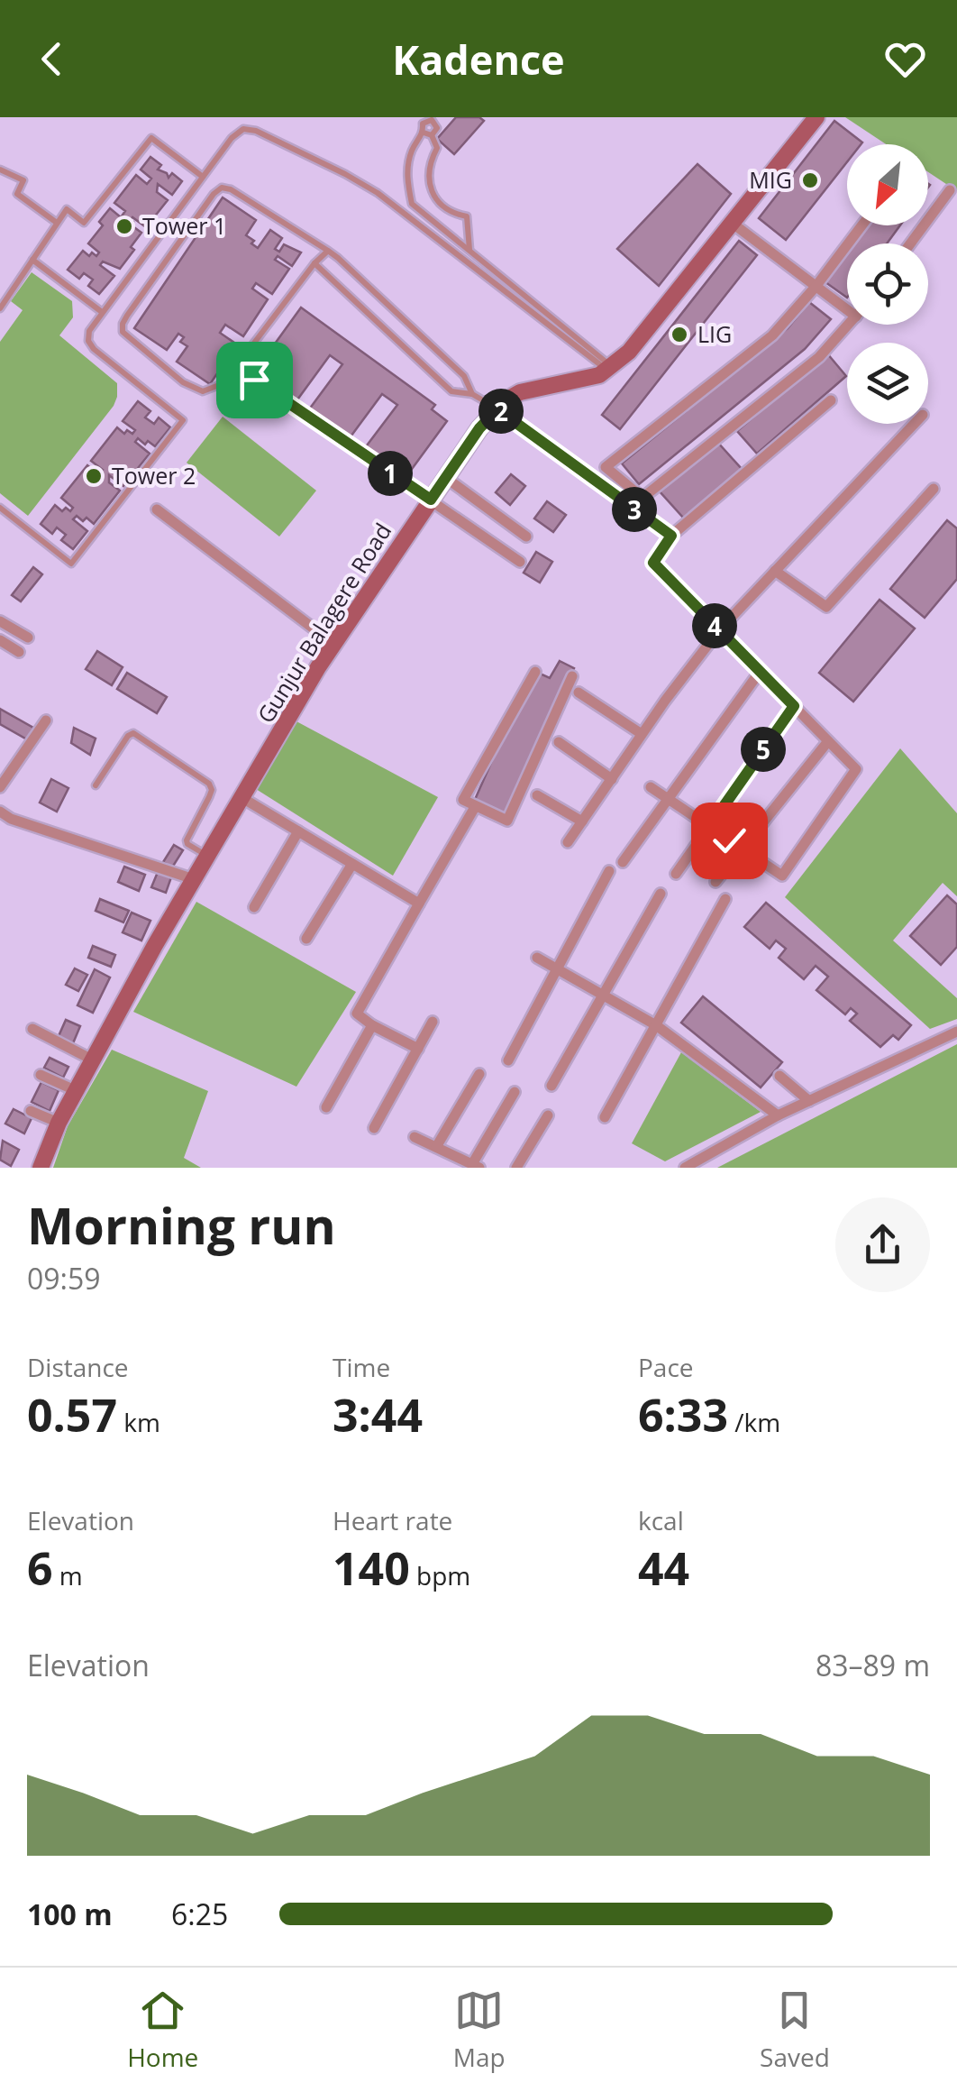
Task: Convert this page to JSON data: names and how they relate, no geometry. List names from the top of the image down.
{
  "streets": {
    "street": ["Gunjur Balagere Road"]
  },
  "places": [
    "MIG",
    "Tower 1",
    "LIG",
    "Tower 2"
  ],
  "north": "bottom left",
  "page": {
    "header": "Kadence",
    "pins": [
      "2",
      "1",
      "3",
      "4",
      "5"
    ],
    "heading": ["Morning run", "09:59"],
    "stats": [
      ["Distance", "0.57 km"],
      ["Time", "3:44"],
      ["Pace", "6:33 /km"],
      ["Elevation", "6 m"],
      ["Heart rate", "140 bpm"],
      ["kcal", "44"]
    ],
    "chart": ["Elevation", "83–89 m"],
    "list": [
      {
        "name": "100 m",
        "note": "6:25"
      }
    ],
    "tabs": ["Home", "Map", "Saved"]
  }
}
